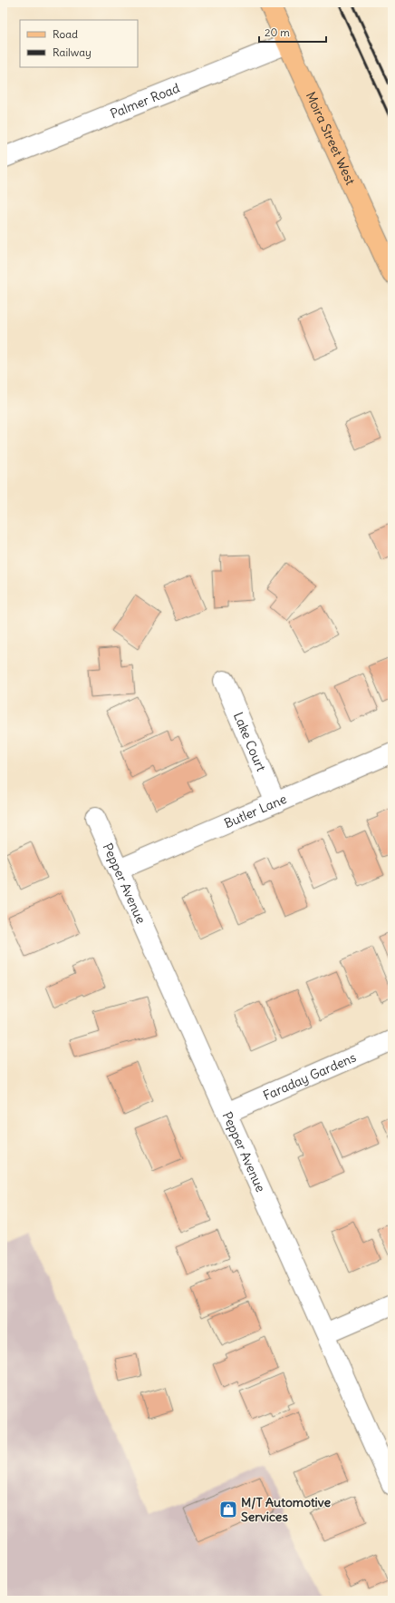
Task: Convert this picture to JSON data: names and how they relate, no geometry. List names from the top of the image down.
{
  "streets": {
    "main road": ["Moira Street West"],
    "street": [
      "Palmer Road",
      "Lake Court",
      "Butler Lane",
      "Pepper Avenue",
      "Faraday Gardens"
    ]
  },
  "crossings": [
    ["Palmer Road", "Moira Street West"],
    ["Lake Court", "Butler Lane"],
    ["Butler Lane", "Pepper Avenue"],
    ["Pepper Avenue", "Faraday Gardens"]
  ],
  "places": {
    "shop": ["M/T Automotive Services"]
  },
  "legend": ["Road", "Railway"],
  "scale_bar": "20 m"
}
